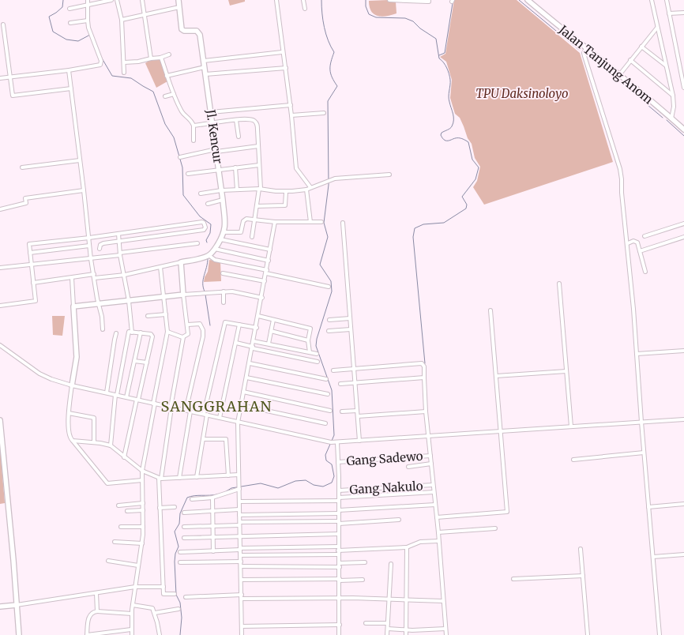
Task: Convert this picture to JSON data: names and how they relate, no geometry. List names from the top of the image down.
{
  "streets": {
    "street": [
      "Jalan Tanjung Anom",
      "Jl. Kencur",
      "Gang Sadewo",
      "Gang Nakulo"
    ]
  },
  "districts": ["SANGGRAHAN"],
  "parks": ["TPU Daksinoloyo"]
}
